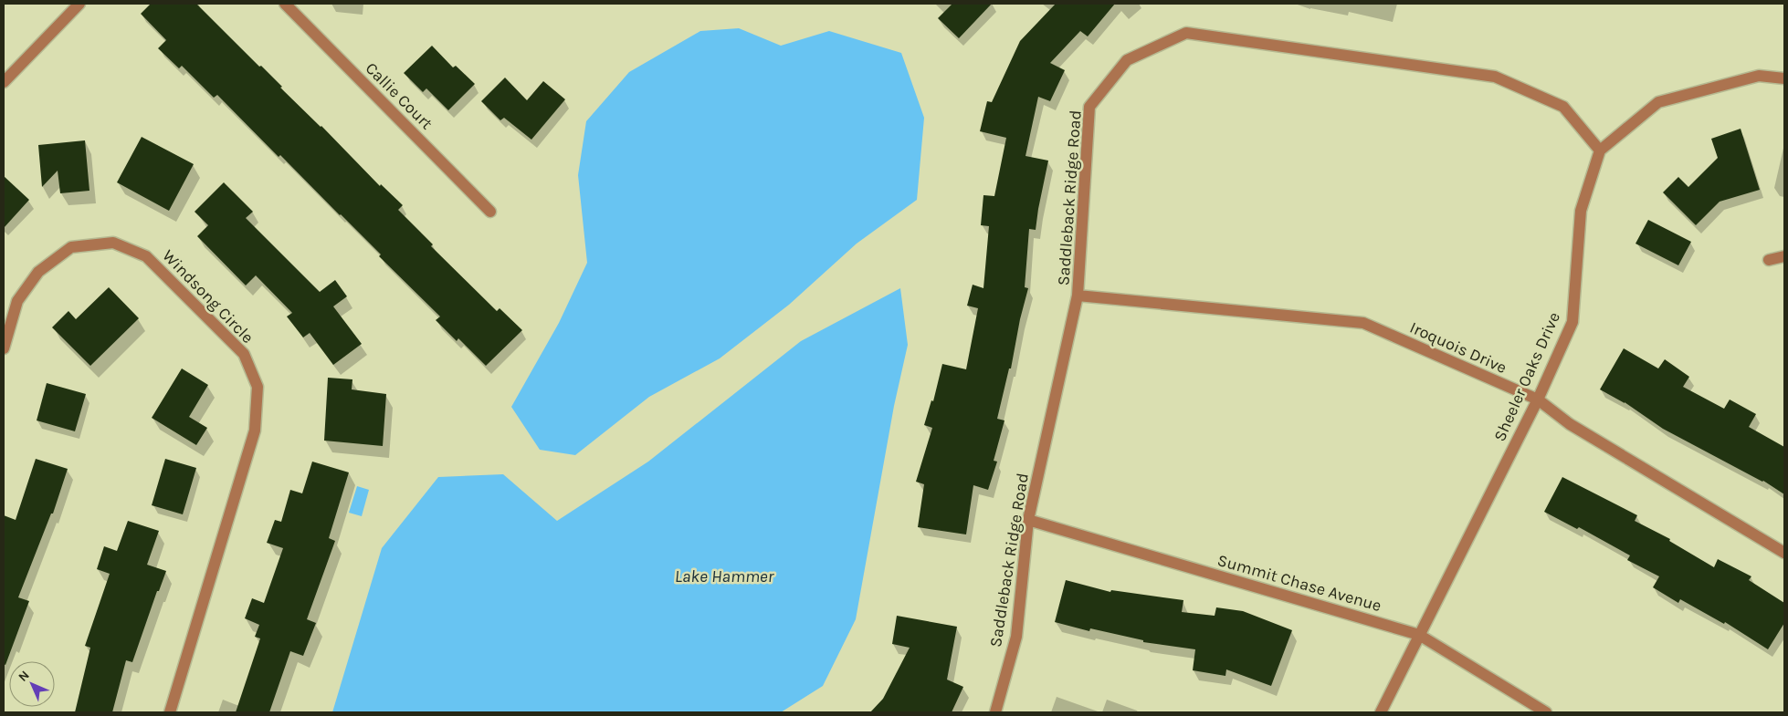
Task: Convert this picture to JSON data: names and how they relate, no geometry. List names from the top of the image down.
{
  "streets": {
    "street": [
      "Callie Court",
      "Saddleback Ridge Road",
      "Windsong Circle",
      "Iroquois Drive",
      "Sheeler Oaks Drive",
      "Summit Chase Avenue"
    ]
  },
  "crossings": [
    ["Saddleback Ridge Road", "Iroquois Drive"],
    ["Saddleback Ridge Road", "Sheeler Oaks Drive"],
    ["Saddleback Ridge Road", "Summit Chase Avenue"],
    ["Iroquois Drive", "Sheeler Oaks Drive"],
    ["Sheeler Oaks Drive", "Summit Chase Avenue"]
  ],
  "water": ["Lake Hammer"],
  "north": "top left"
}
